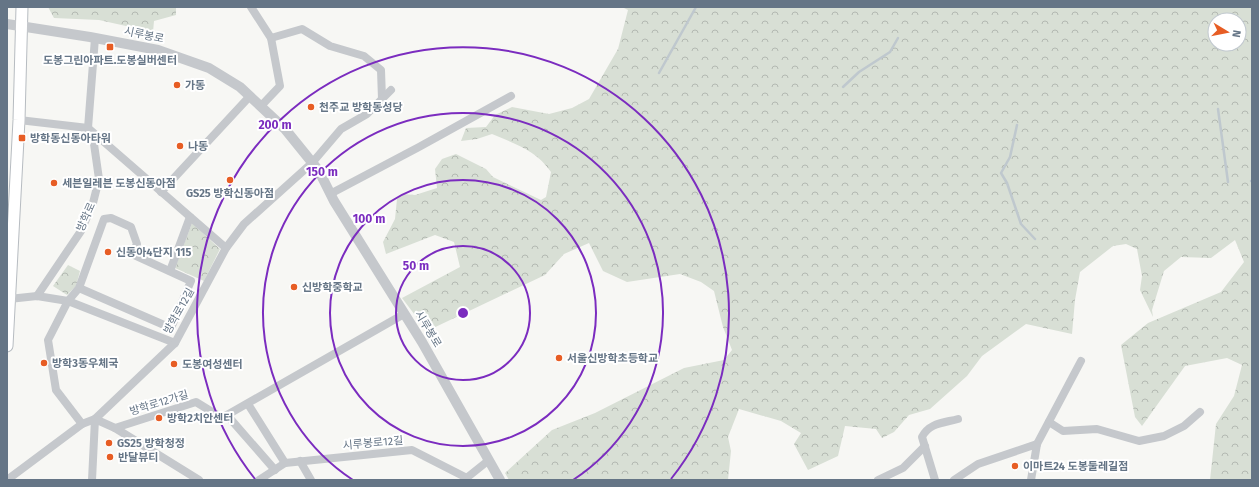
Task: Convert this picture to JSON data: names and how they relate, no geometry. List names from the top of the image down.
{
  "streets": {
    "street": [
      "시루봉로",
      "방학로",
      "방학로12길",
      "방학로12가길",
      "시루봉로12길"
    ]
  },
  "crossings": [
    ["시루봉로", "방학로"],
    ["시루봉로", "방학로12길"],
    ["시루봉로", "시루봉로12길"]
  ],
  "places": {
    "transit": ["도봉그린아파트.도봉실버센터", "방학동신동아타워"],
    "other": [
      "가동",
      "천주교 방학동성당",
      "나동",
      "GS25 방학신동아점",
      "세븐일레븐 도봉신동아점",
      "신동아4단지 115",
      "신방학중학교",
      "서울신방학초등학교",
      "방학3동우체국",
      "도봉여성센터",
      "방학2치안센터",
      "GS25 방학청정",
      "반달뷰티",
      "이마트24 도봉둘레길점"
    ]
  },
  "north": "right",
  "rings": [
    "200 m",
    "150 m",
    "100 m",
    "50 m"
  ]
}
